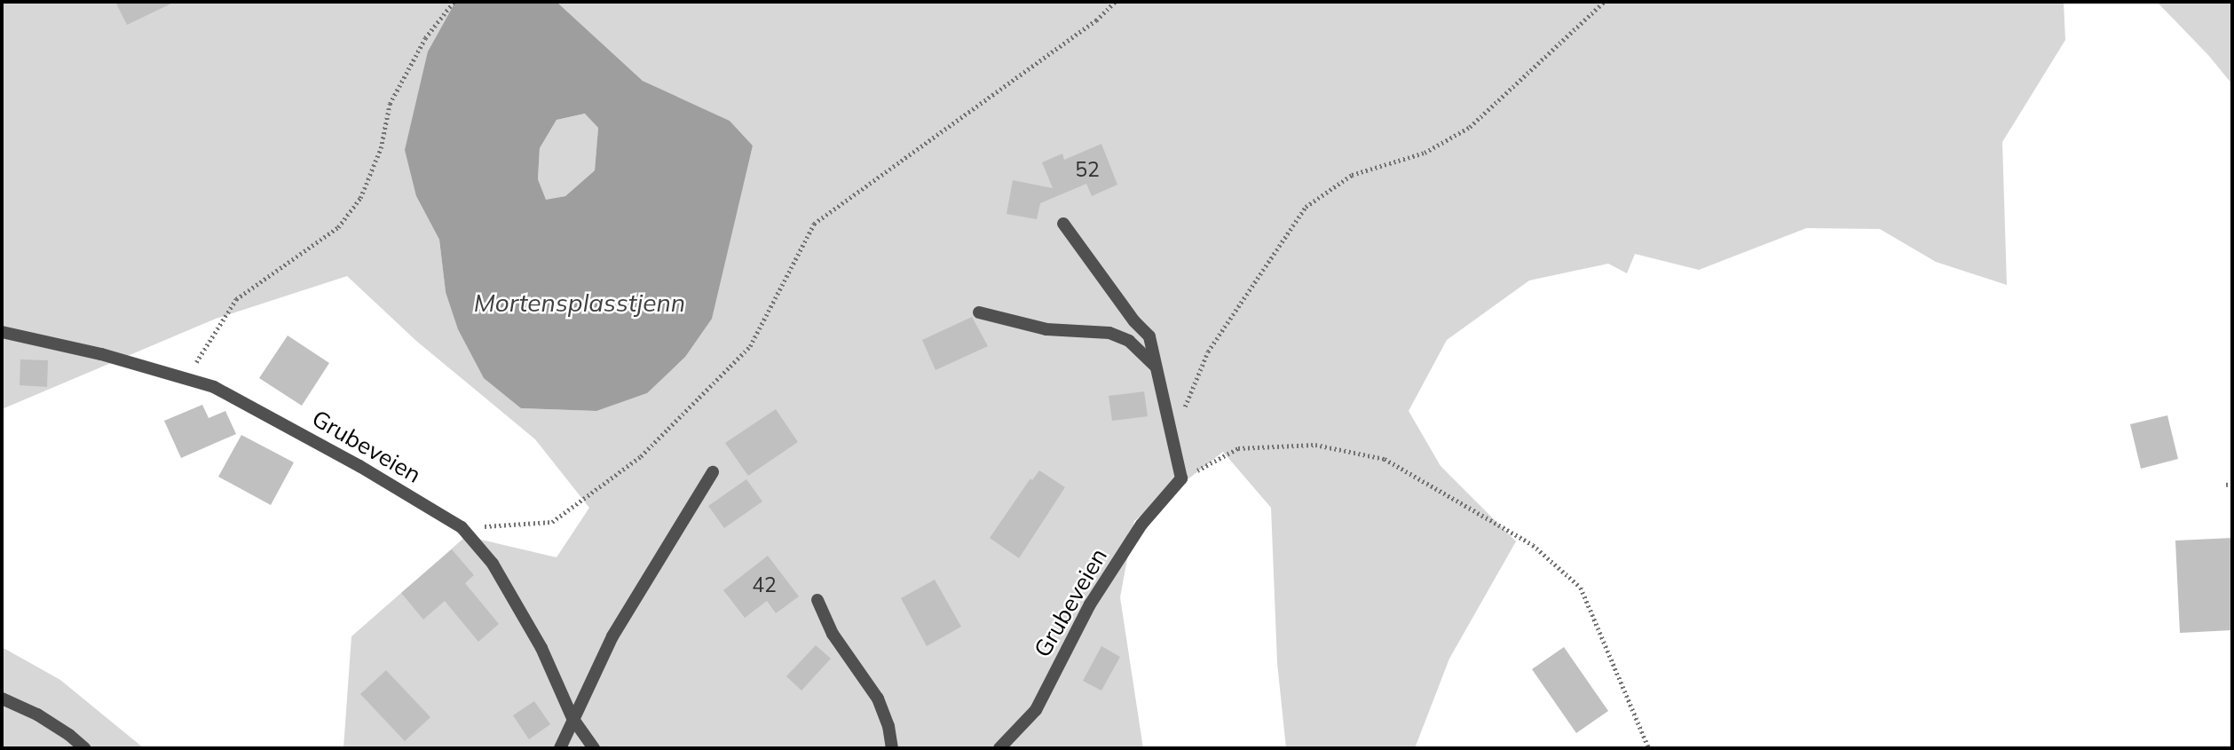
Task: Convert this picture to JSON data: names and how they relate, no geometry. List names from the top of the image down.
{
  "streets": {
    "street": ["Grubeveien"]
  },
  "water": ["Mortensplasstjenn"],
  "house_numbers": ["52", "42"]
}
